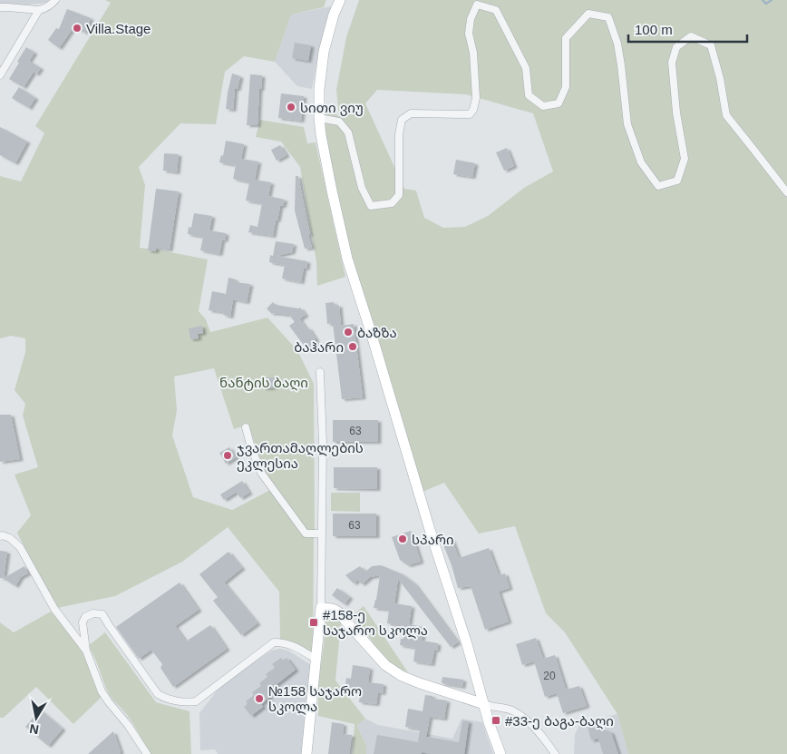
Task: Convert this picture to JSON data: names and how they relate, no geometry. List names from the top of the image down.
{
  "parks": ["ნანტის ბაღი"],
  "places": {
    "other": [
      "Villa.Stage",
      "სითი ვიუ",
      "ბაზზა",
      "ბაჰარი",
      "ჯვართამაღლების ეკლესია",
      "სპარი",
      "№158 საჯარო სკოლა"
    ],
    "transit": ["#158-ე საჯარო სკოლა", "#33-ე ბაგა-ბაღი"]
  },
  "house_numbers": ["63", "63", "20"],
  "scale_bar": "100 m",
  "north": "bottom"
}
